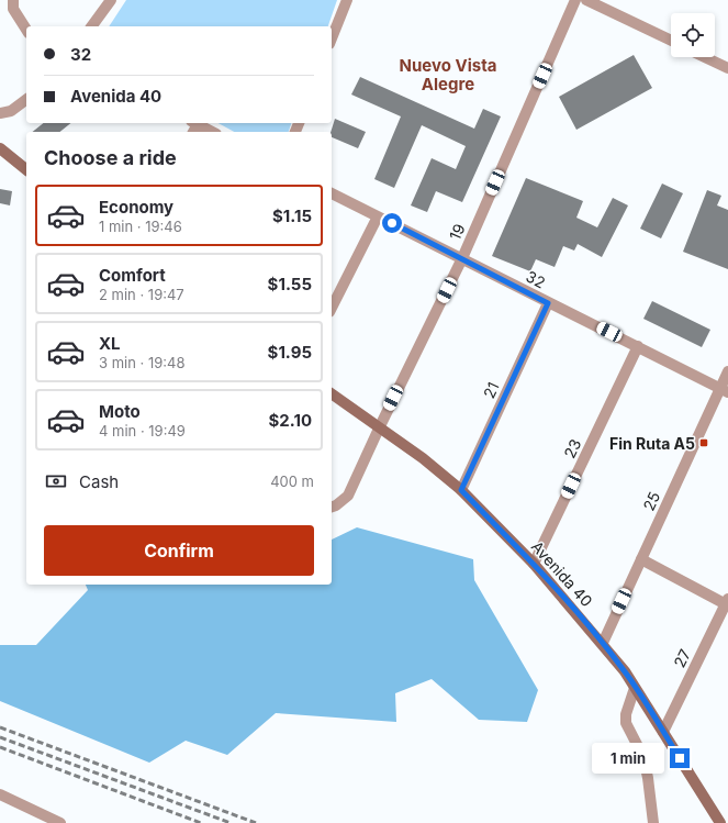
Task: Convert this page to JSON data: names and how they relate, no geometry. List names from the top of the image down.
{
  "streets": {
    "main road": ["Avenida 40"],
    "street": [
      "19",
      "32",
      "21",
      "23",
      "25",
      "27"
    ]
  },
  "crossings": [
    ["19", "32"],
    ["19", "Avenida 40"],
    ["32", "21"],
    ["32", "23"],
    ["32", "25"],
    ["21", "Avenida 40"],
    ["23", "Avenida 40"],
    ["25", "Avenida 40"],
    ["Avenida 40", "27"]
  ],
  "districts": ["Nuevo Vista Alegre"],
  "places": {
    "transit": ["Fin Ruta A5"]
  },
  "page": {
    "banner": ["32", "Avenida 40"],
    "heading": "Choose a ride",
    "list": [
      {
        "name": "Economy",
        "note": "1 min · 19:46",
        "value": "$1.15"
      },
      {
        "name": "Comfort",
        "note": "2 min · 19:47",
        "value": "$1.55"
      },
      {
        "name": "XL",
        "note": "3 min · 19:48",
        "value": "$1.95"
      },
      {
        "name": "Moto",
        "note": "4 min · 19:49",
        "value": "$2.10"
      }
    ],
    "pay": ["Cash", "400 m"],
    "buttons": "Confirm",
    "bubble": "1 min"
  }
}
